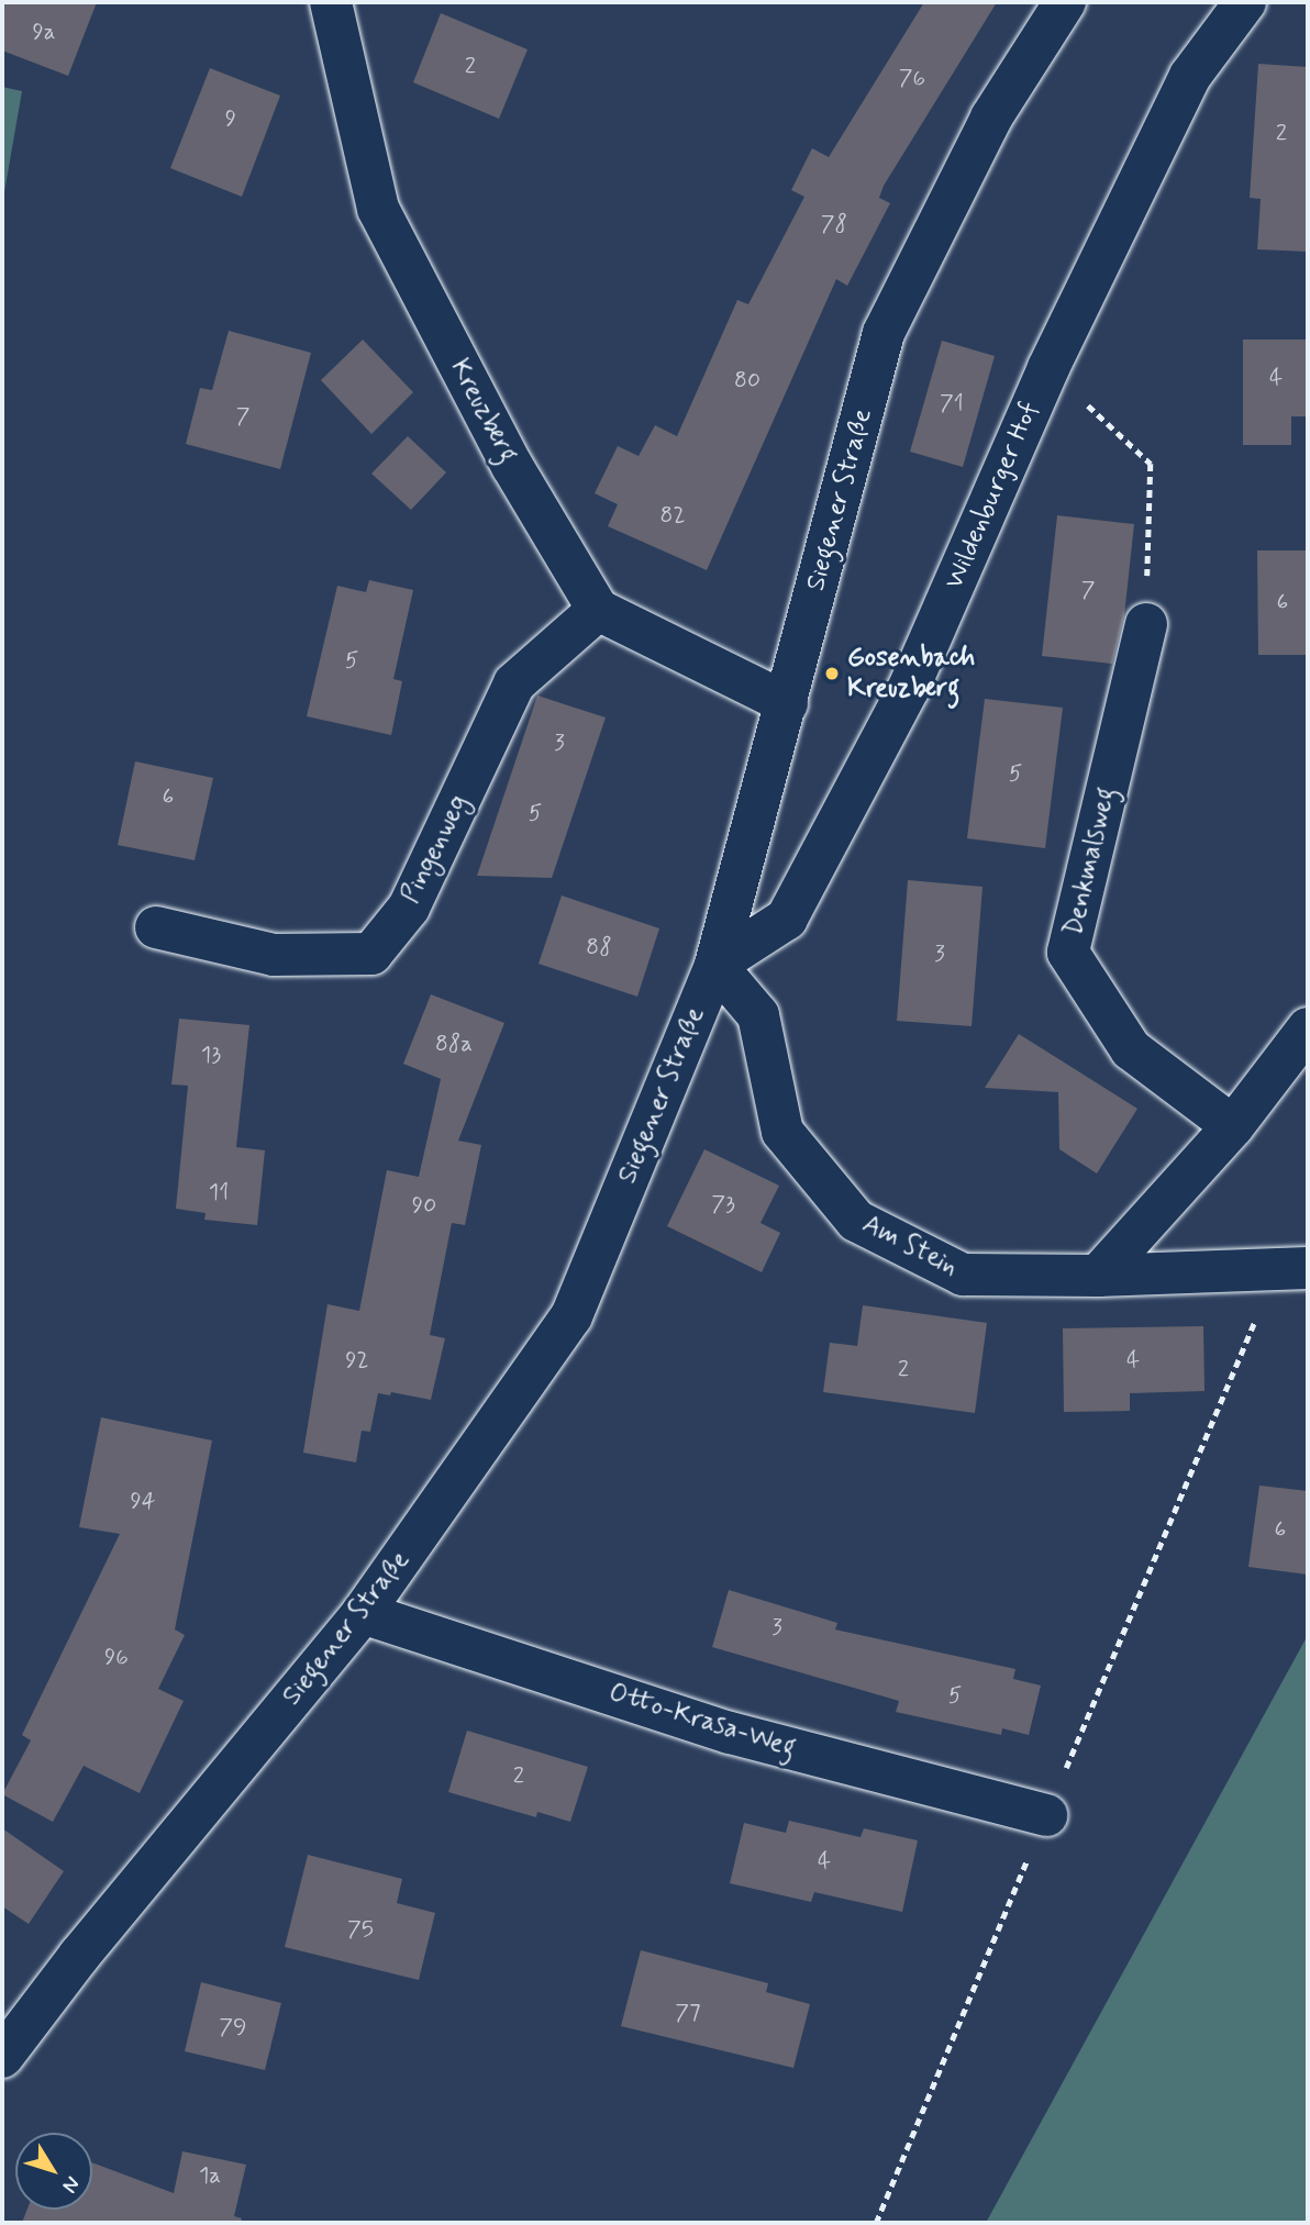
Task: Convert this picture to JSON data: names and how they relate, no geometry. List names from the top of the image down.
{
  "streets": {
    "street": [
      "Kreuzberg",
      "Wildenburger Hof",
      "Siegener Straße",
      "Pingenweg",
      "Denkmalsweg",
      "Am Stein",
      "Otto-Krasa-Weg"
    ]
  },
  "crossings": [
    ["Kreuzberg", "Pingenweg"],
    ["Wildenburger Hof", "Siegener Straße"],
    ["Wildenburger Hof", "Am Stein"],
    ["Siegener Straße", "Am Stein"],
    ["Siegener Straße", "Otto-Krasa-Weg"]
  ],
  "places": ["Gosenbach Kreuzberg"],
  "house_numbers": [
    "9a",
    "2",
    "76",
    "9",
    "2",
    "78",
    "4",
    "80",
    "71",
    "7",
    "82",
    "7",
    "6",
    "5",
    "3",
    "5",
    "6",
    "5",
    "88",
    "3",
    "88a",
    "13",
    "11",
    "73",
    "90",
    "92",
    "4",
    "2",
    "94",
    "6",
    "3",
    "96",
    "5",
    "2",
    "4",
    "75",
    "77",
    "79",
    "1a"
  ],
  "north": "bottom right"
}
